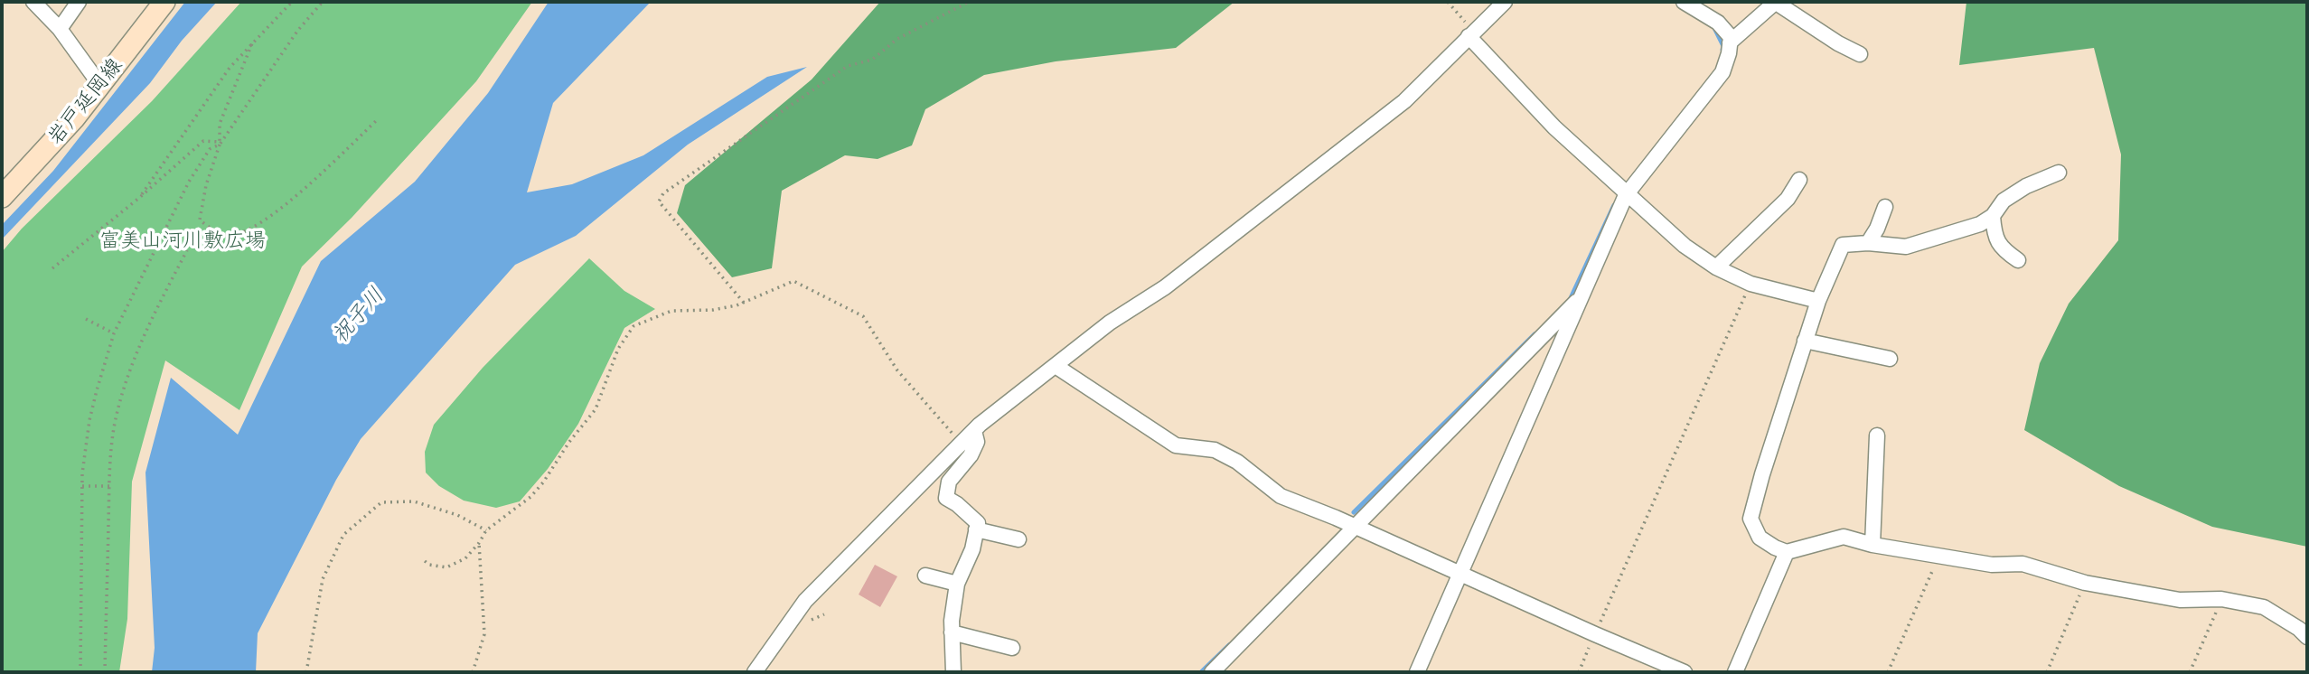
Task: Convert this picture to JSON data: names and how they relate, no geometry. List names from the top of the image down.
{
  "streets": {
    "main road": ["岩戸延岡線"]
  },
  "water": ["祝子川"],
  "parks": ["富美山河川敷広場"]
}
